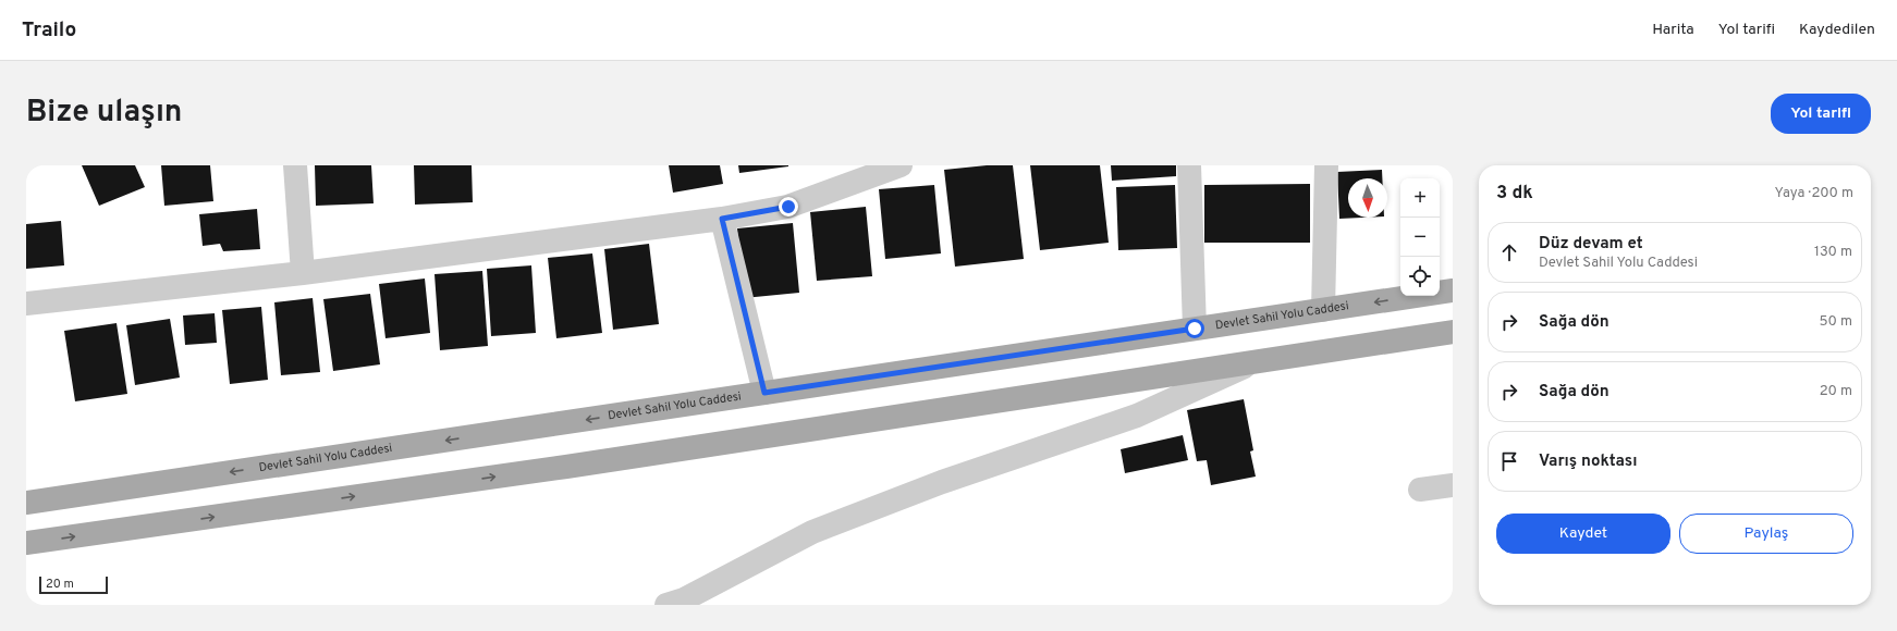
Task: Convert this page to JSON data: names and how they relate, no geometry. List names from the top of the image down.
{
  "streets": {
    "main road": ["Devlet Sahil Yolu Caddesi"]
  },
  "scale_bar": "20 m",
  "north": "bottom",
  "page": {
    "header": "Trailo",
    "nav": ["Harita", "Yol tarifi", "Kaydedilen"],
    "title": "Bize ulaşın",
    "buttons": [
      "Yol tarifi",
      ["Kaydet", "Paylaş"]
    ],
    "heading": ["3 dk", "Yaya · 200 m"],
    "map_buttons": ["+", "−"],
    "list": [
      ["Düz devam et", "Devlet Sahil Yolu Caddesi", "130 m"],
      ["Sağa dön", "50 m"],
      ["Sağa dön", "20 m"],
      "Varış noktası"
    ],
    "scale": "20 m"
  }
}
